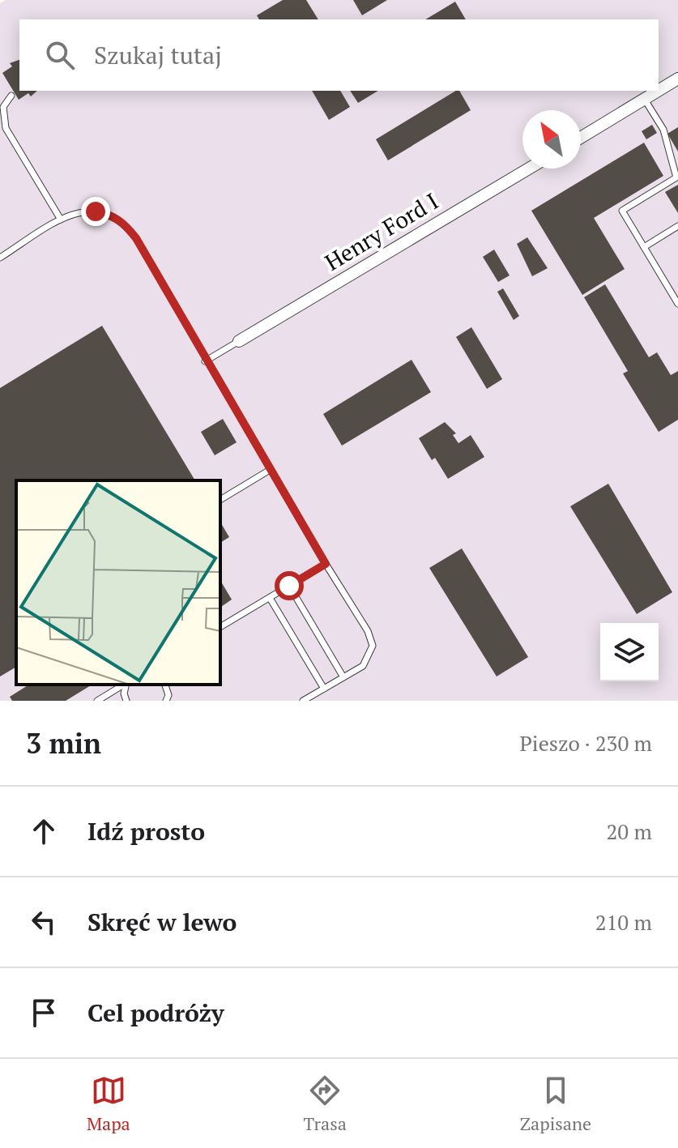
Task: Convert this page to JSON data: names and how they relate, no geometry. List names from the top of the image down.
{
  "streets": {
    "street": ["Henry Ford I"]
  },
  "north": "top left",
  "page": {
    "search": "Szukaj tutaj",
    "heading": ["3 min", "Pieszo · 230 m"],
    "list": [
      ["Idź prosto", "20 m"],
      ["Skręć w lewo", "210 m"],
      "Cel podróży"
    ],
    "nav": ["Mapa", "Trasa", "Zapisane"]
  }
}
